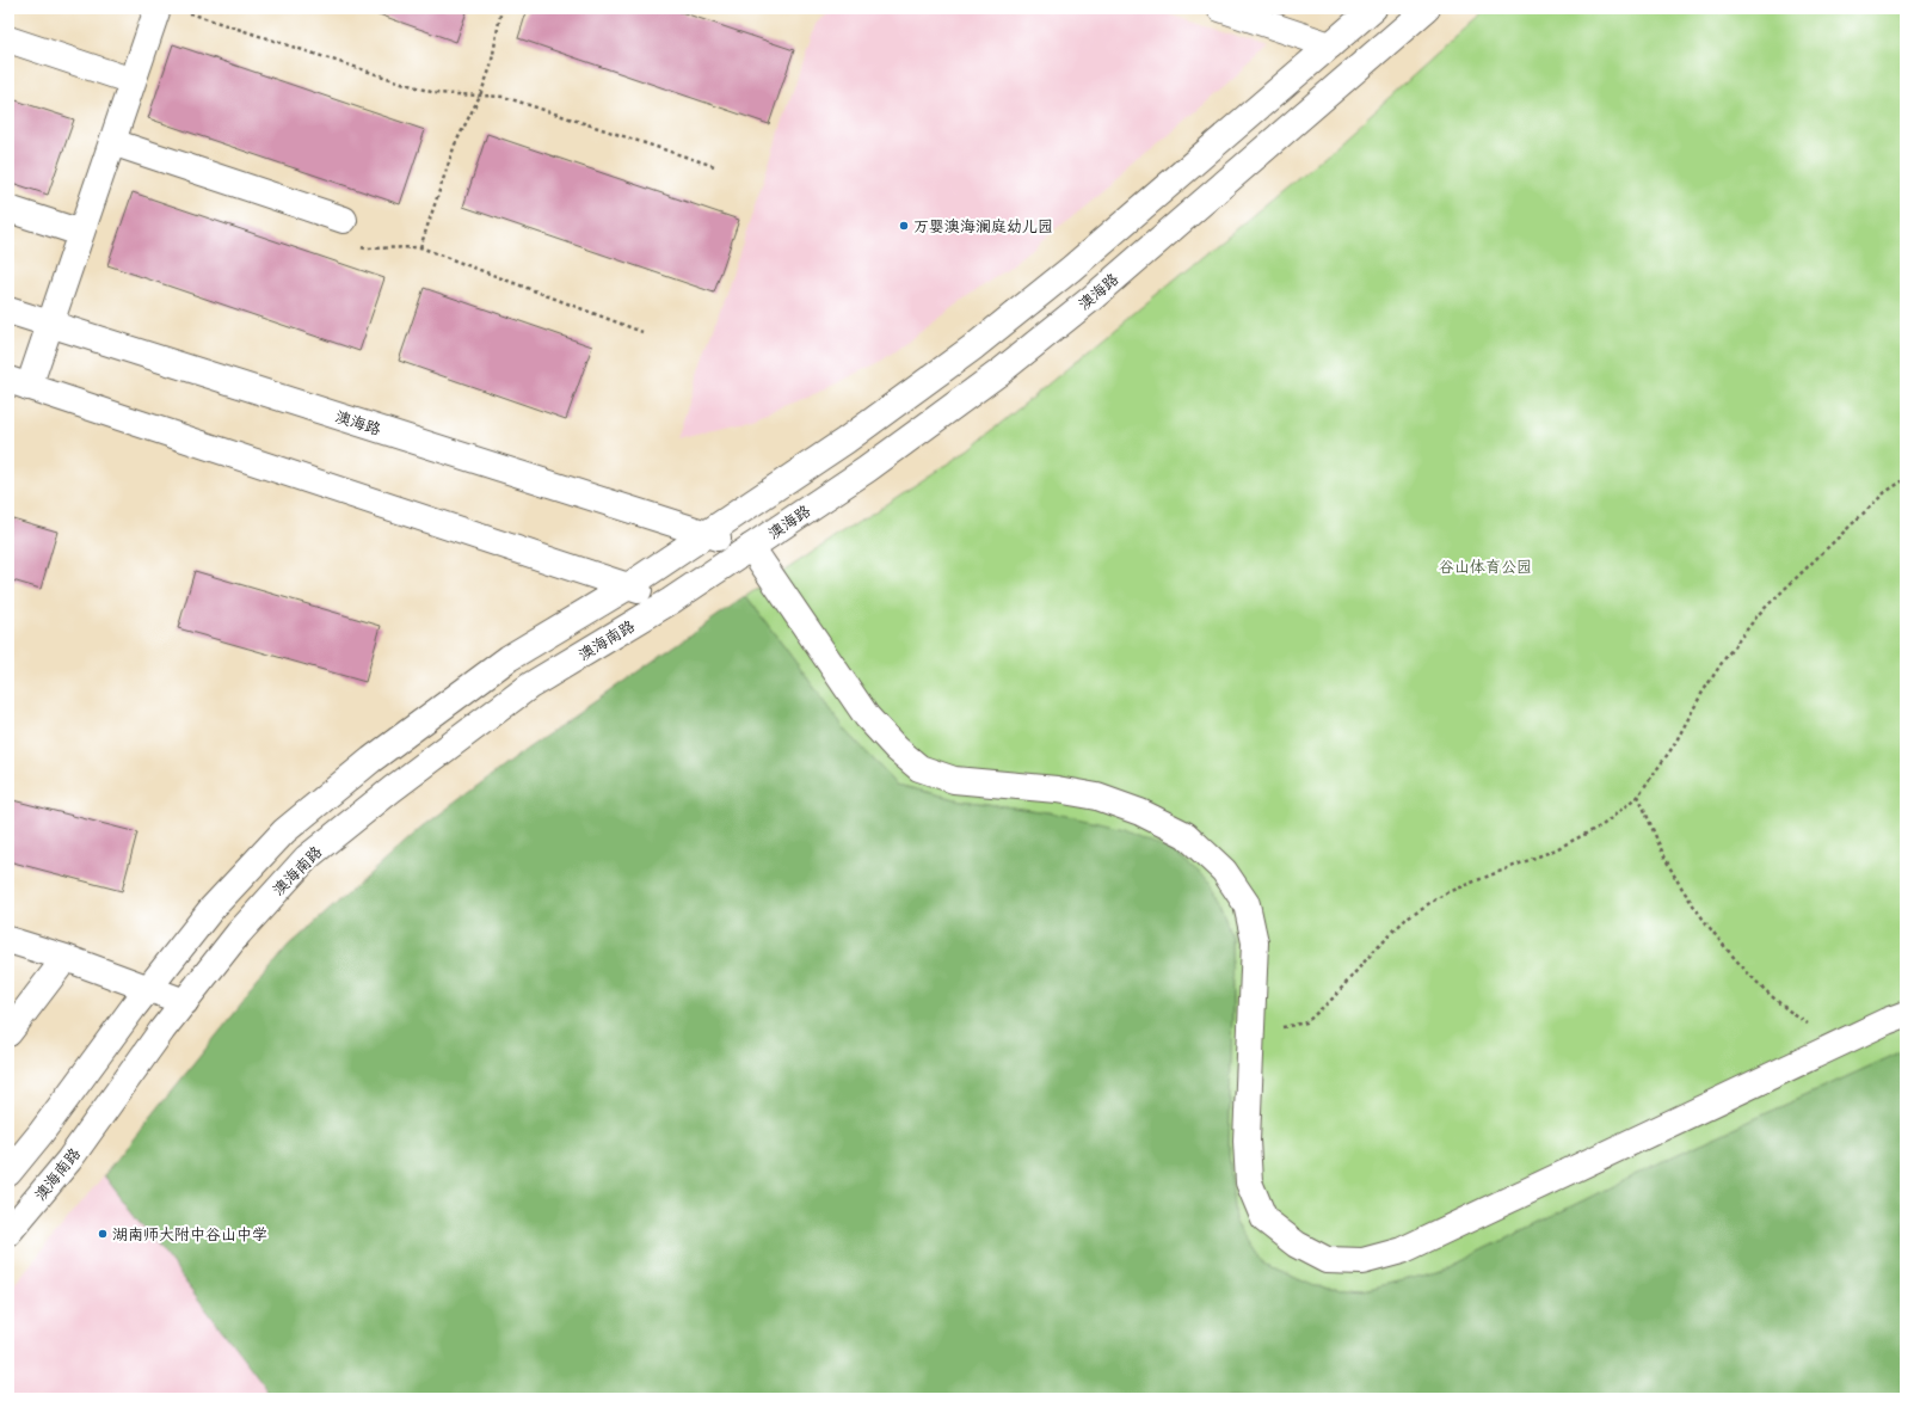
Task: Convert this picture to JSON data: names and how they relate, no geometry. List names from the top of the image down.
{
  "streets": {
    "main road": ["澳海路", "澳海南路"]
  },
  "crossings": [
    ["澳海路", "澳海南路"]
  ],
  "parks": ["谷山体育公园"],
  "places": ["万婴澳海澜庭幼儿园", "湖南师大附中谷山中学"]
}
